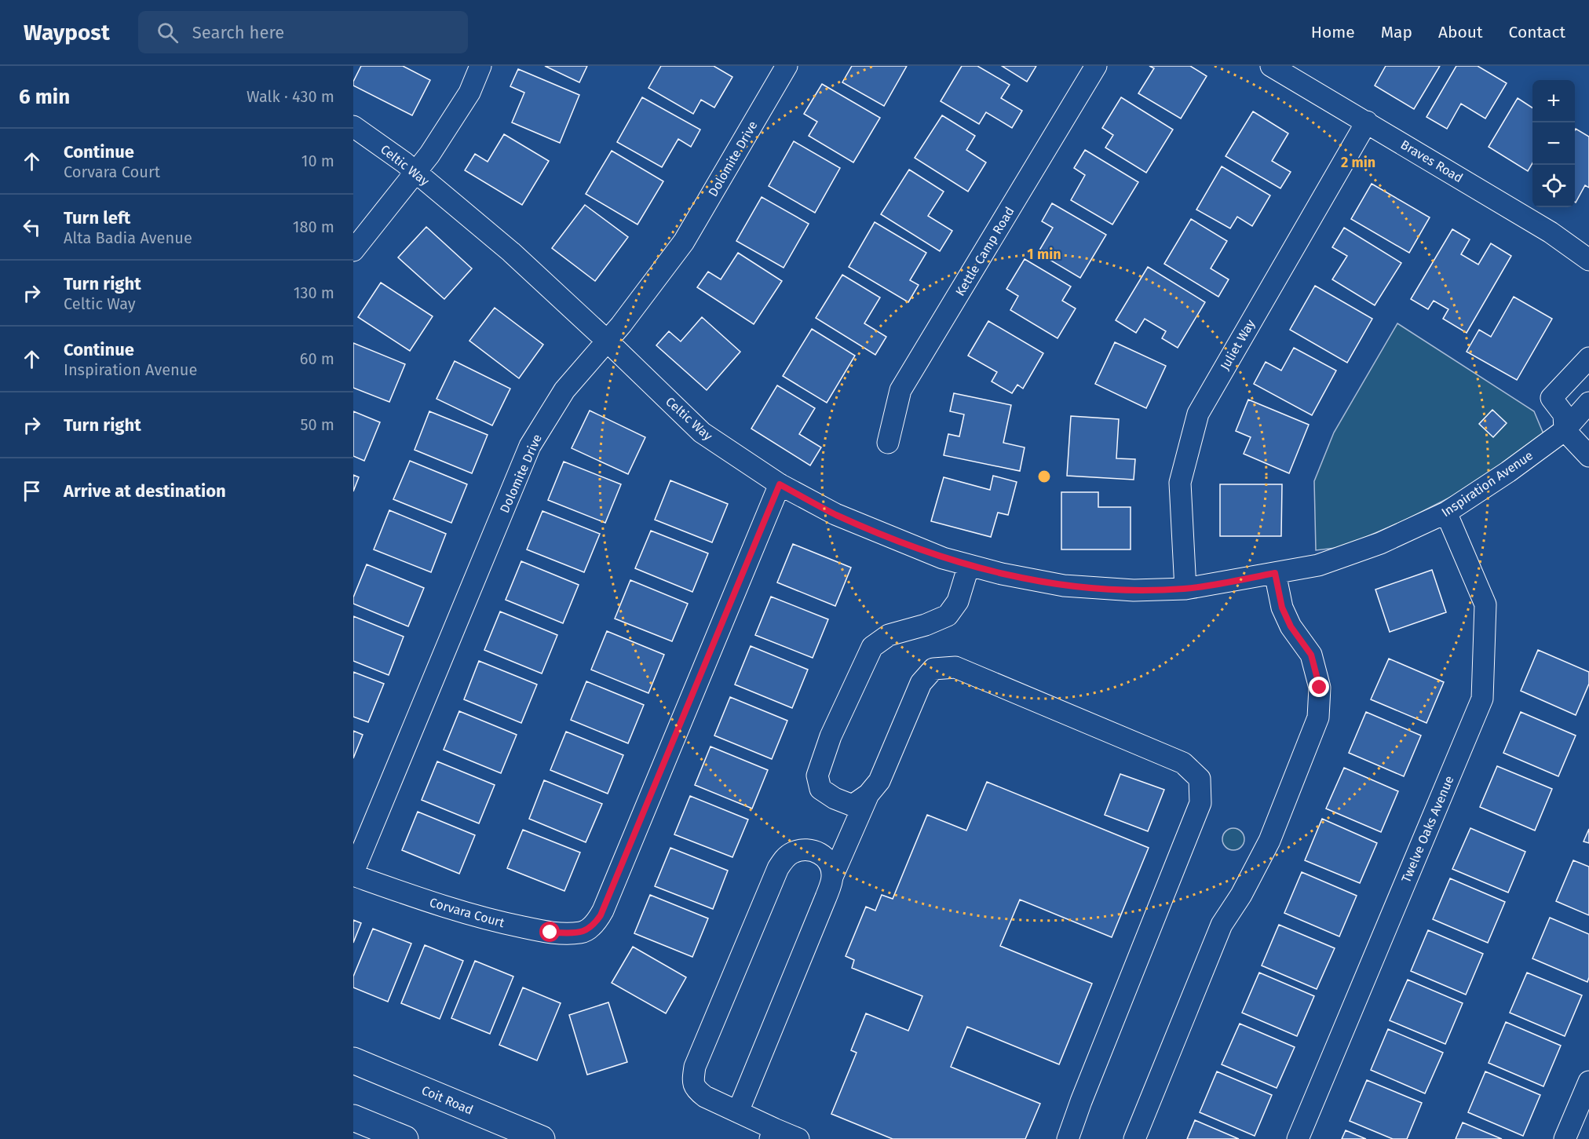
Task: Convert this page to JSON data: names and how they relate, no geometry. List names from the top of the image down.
{
  "streets": {
    "main road": ["Coit Road"],
    "street": [
      "Dolomite Drive",
      "Braves Road",
      "Celtic Way",
      "Kettle Camp Road",
      "Juliet Way",
      "Inspiration Avenue",
      "Twelve Oaks Avenue",
      "Corvara Court"
    ]
  },
  "crossings": [
    ["Dolomite Drive", "Celtic Way"],
    ["Dolomite Drive", "Corvara Court"],
    ["Braves Road", "Juliet Way"],
    ["Celtic Way", "Inspiration Avenue"],
    ["Celtic Way", "Corvara Court"],
    ["Juliet Way", "Inspiration Avenue"],
    ["Inspiration Avenue", "Twelve Oaks Avenue"]
  ],
  "page": {
    "header": "Waypost",
    "search": "Search here",
    "nav": [
      "Home",
      "Map",
      "About",
      "Contact"
    ],
    "heading": ["6 min", "Walk · 430 m"],
    "map_buttons": ["+", "−"],
    "list": [
      ["Continue", "Corvara Court", "10 m"],
      ["Turn left", "Alta Badia Avenue", "180 m"],
      ["Turn right", "Celtic Way", "130 m"],
      ["Continue", "Inspiration Avenue", "60 m"],
      ["Turn right", "50 m"],
      "Arrive at destination"
    ]
  },
  "rings": ["2 min", "1 min"]
}
